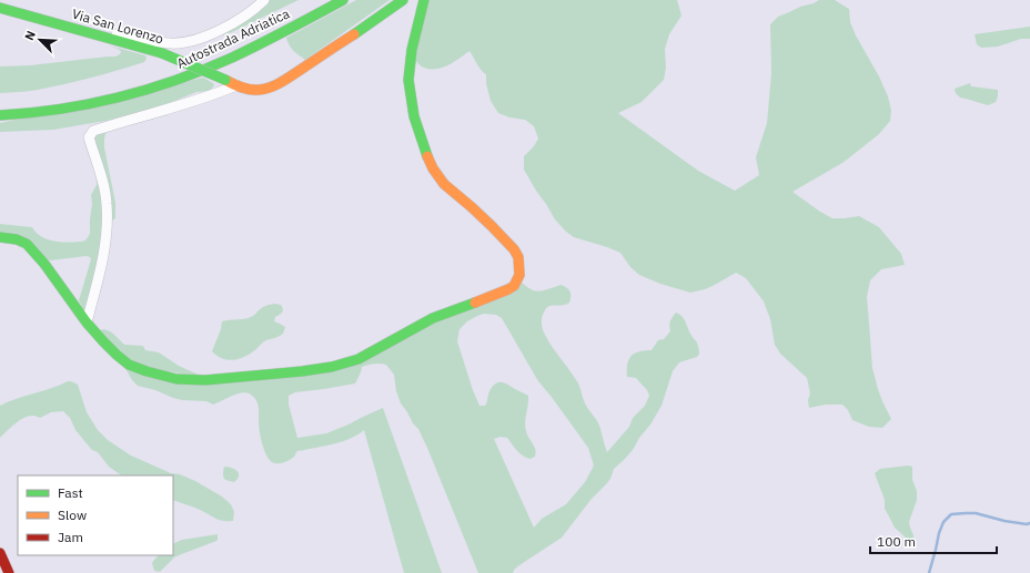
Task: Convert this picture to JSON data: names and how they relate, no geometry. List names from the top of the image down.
{
  "streets": {
    "main road": ["Via San Lorenzo", "Autostrada Adriatica"]
  },
  "legend": ["Fast", "Slow", "Jam"],
  "scale_bar": "100 m",
  "north": "top left"
}
